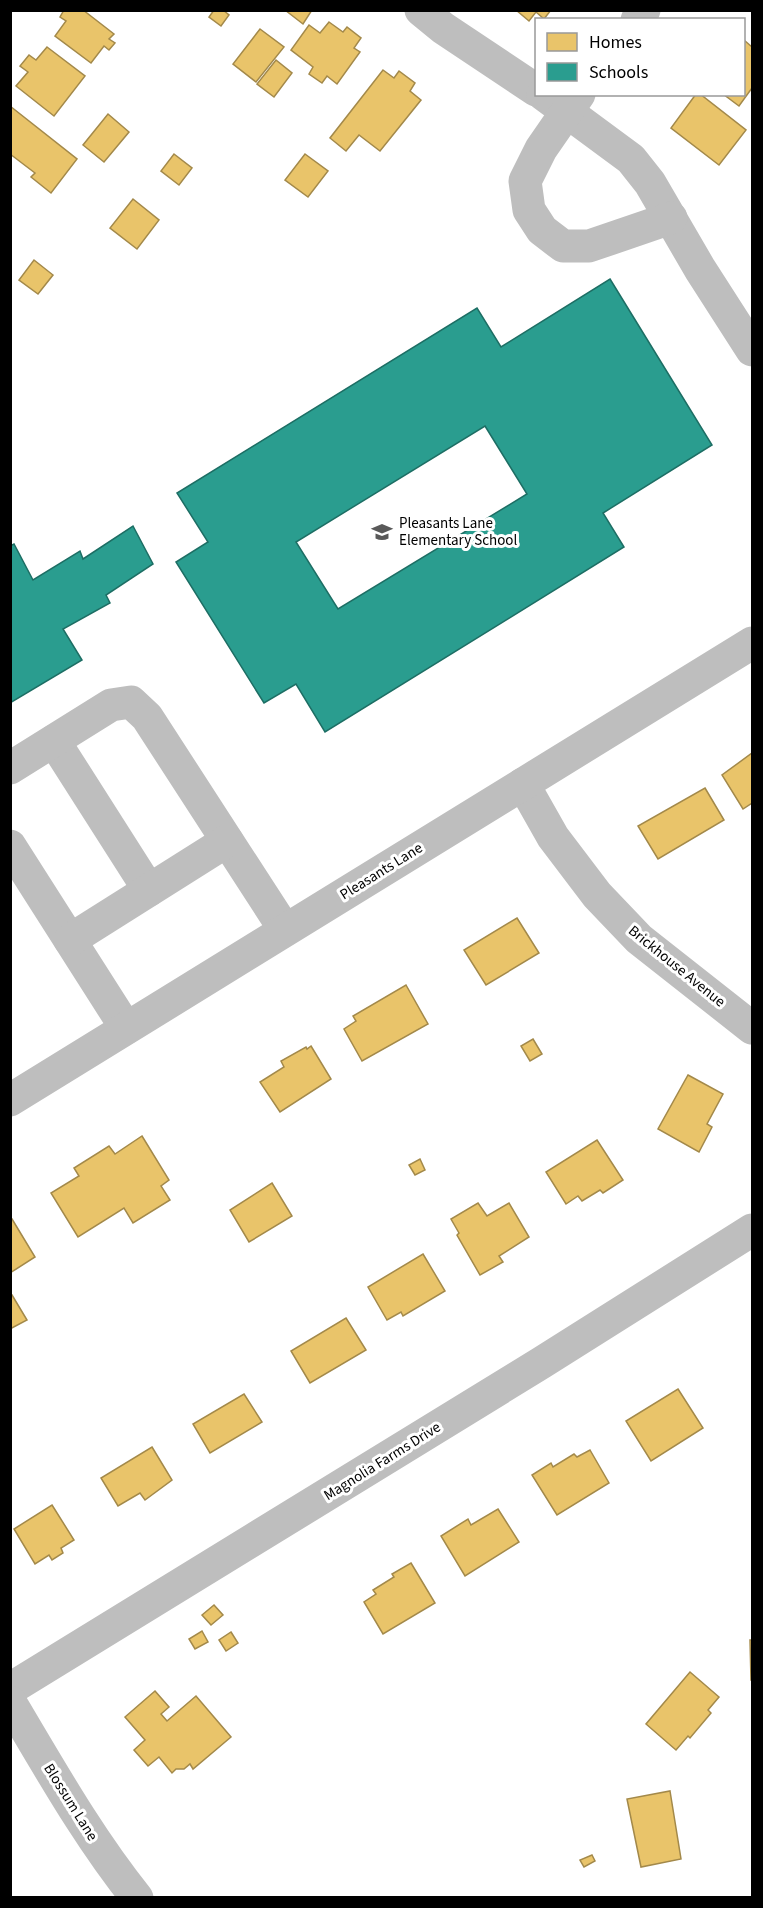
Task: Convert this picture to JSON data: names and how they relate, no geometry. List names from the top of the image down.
{
  "streets": {
    "street": [
      "Pleasants Lane",
      "Brickhouse Avenue",
      "Magnolia Farms Drive",
      "Blossum Lane"
    ]
  },
  "crossings": [
    ["Pleasants Lane", "Brickhouse Avenue"]
  ],
  "places": {
    "school or university": ["Pleasants Lane Elementary School"]
  },
  "legend": ["Homes", "Schools"]
}
